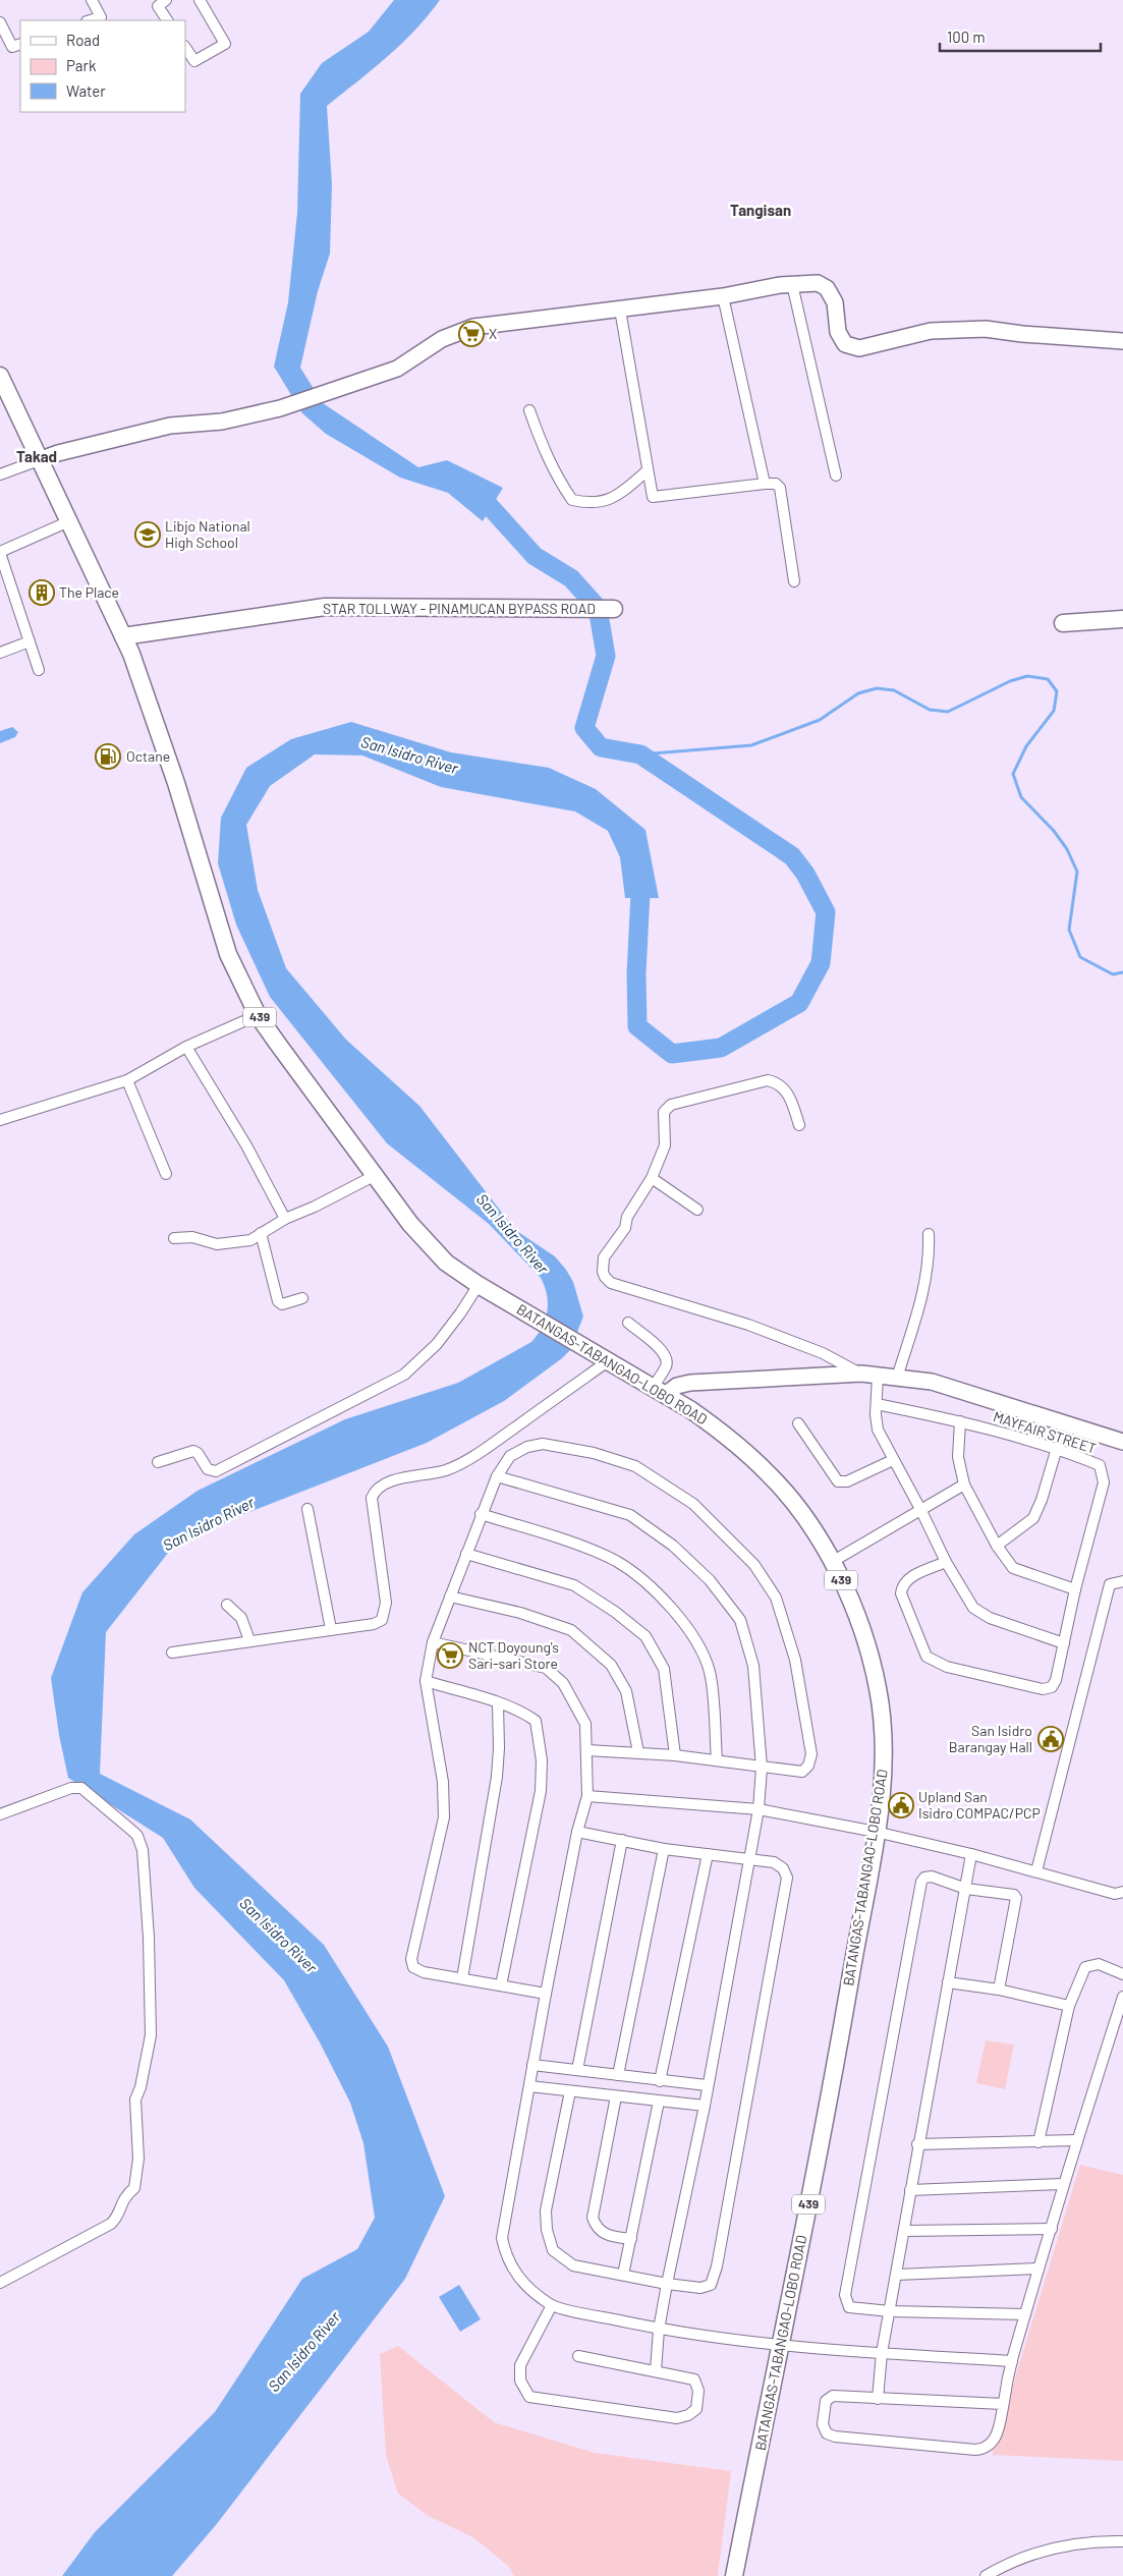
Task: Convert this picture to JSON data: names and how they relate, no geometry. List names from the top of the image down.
{
  "streets": {
    "main road": ["STAR TOLLWAY - PINAMUCAN BYPASS ROAD", "439", "BATANGAS-TABANGAO-LOBO ROAD"],
    "street": ["MAYFAIR STREET"]
  },
  "crossings": [
    ["STAR TOLLWAY - PINAMUCAN BYPASS ROAD", "439"],
    ["STAR TOLLWAY - PINAMUCAN BYPASS ROAD", "BATANGAS-TABANGAO-LOBO ROAD"],
    ["439", "BATANGAS-TABANGAO-LOBO ROAD"]
  ],
  "districts": ["Tangisan", "Takad"],
  "water": ["San Isidro River"],
  "places": {
    "supermarket": ["X", "NCT Doyoung's Sari-sari Store"],
    "school or university": ["Libjo National High School"],
    "building": ["The Place"],
    "fuel station": ["Octane"],
    "public building": ["San Isidro Barangay Hall", "Upland San Isidro COMPAC/PCP"]
  },
  "legend": ["Road", "Park", "Water"],
  "scale_bar": "100 m"
}
